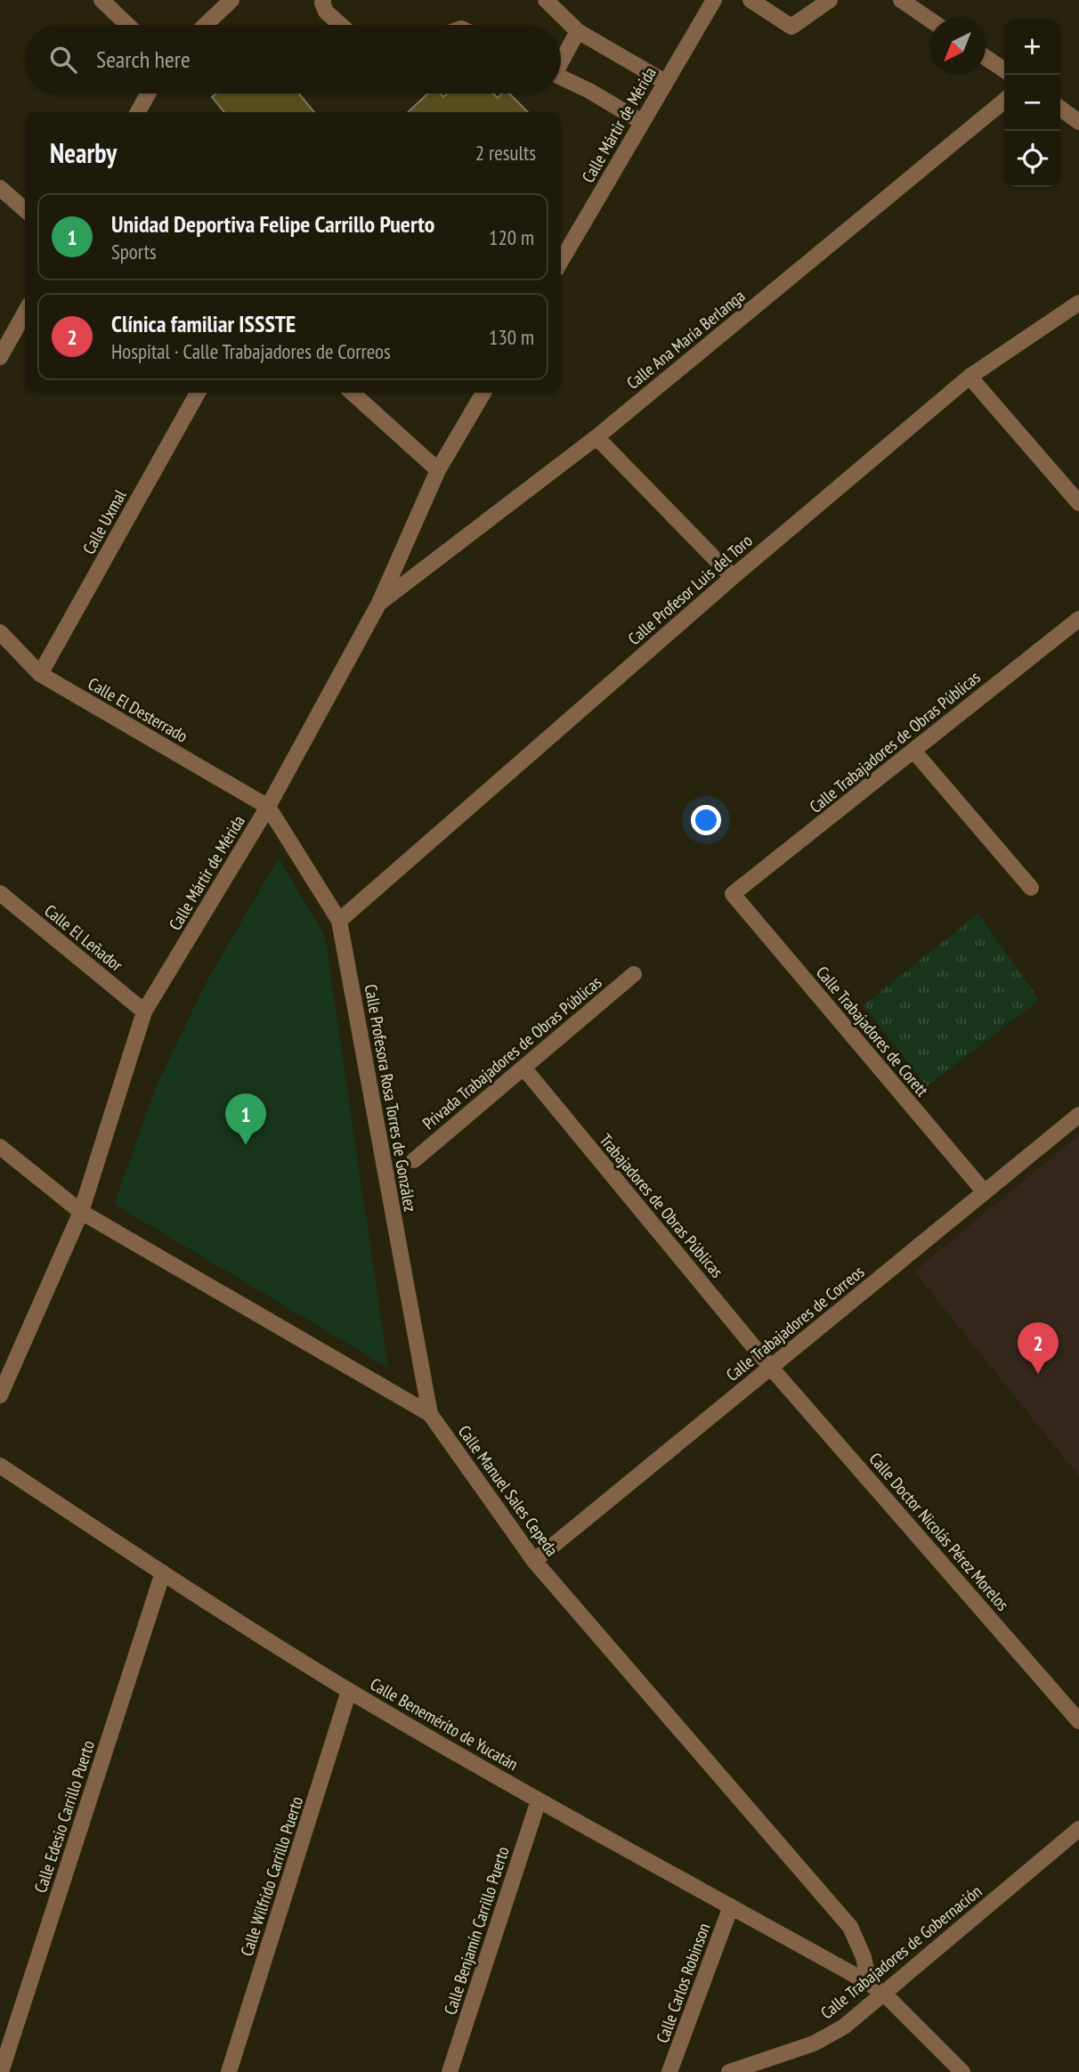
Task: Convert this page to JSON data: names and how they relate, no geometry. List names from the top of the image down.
{
  "streets": {
    "street": [
      "Calle Mártir de Mérida",
      "Calle Ana María Berlanga",
      "Calle Uxmal",
      "Calle Profesor Luis del Toro",
      "Calle El Desterrado",
      "Calle Trabajadores de Obras Públicas",
      "Calle El Leñador",
      "Calle Trabajadores de Corett",
      "Privada Trabajadores de Obras Públicas",
      "Calle Profesora Rosa Torres de González",
      "Trabajadores de Obras Públicas",
      "Calle Trabajadores de Correos",
      "Calle Manuel Sales Cepeda",
      "Calle Doctor Nicolás Pérez Morelos",
      "Calle Benemérito de Yucatán",
      "Calle Edesio Carrillo Puerto",
      "Calle Wilfrido Carrillo Puerto",
      "Calle Benjamín Carrillo Puerto",
      "Calle Trabajadores de Gobernación",
      "Calle Carlos Robinson"
    ]
  },
  "crossings": [
    ["Calle Mártir de Mérida", "Calle Ana María Berlanga"],
    ["Calle Mártir de Mérida", "Calle El Desterrado"],
    ["Calle Mártir de Mérida", "Calle El Leñador"],
    ["Calle Mártir de Mérida", "Calle Profesora Rosa Torres de González"],
    ["Calle Mártir de Mérida", "Calle Manuel Sales Cepeda"],
    ["Calle Uxmal", "Calle El Desterrado"],
    ["Calle Profesor Luis del Toro", "Calle Profesora Rosa Torres de González"],
    ["Calle El Desterrado", "Calle Profesora Rosa Torres de González"],
    ["Calle Trabajadores de Obras Públicas", "Calle Trabajadores de Corett"],
    ["Calle Trabajadores de Corett", "Calle Trabajadores de Correos"],
    ["Privada Trabajadores de Obras Públicas", "Trabajadores de Obras Públicas"],
    ["Calle Profesora Rosa Torres de González", "Calle Manuel Sales Cepeda"],
    ["Trabajadores de Obras Públicas", "Calle Trabajadores de Correos"],
    ["Trabajadores de Obras Públicas", "Calle Doctor Nicolás Pérez Morelos"],
    ["Calle Trabajadores de Correos", "Calle Manuel Sales Cepeda"],
    ["Calle Trabajadores de Correos", "Calle Doctor Nicolás Pérez Morelos"],
    ["Calle Manuel Sales Cepeda", "Calle Benemérito de Yucatán"],
    ["Calle Benemérito de Yucatán", "Calle Edesio Carrillo Puerto"],
    ["Calle Benemérito de Yucatán", "Calle Wilfrido Carrillo Puerto"],
    ["Calle Benemérito de Yucatán", "Calle Benjamín Carrillo Puerto"],
    ["Calle Benemérito de Yucatán", "Calle Trabajadores de Gobernación"],
    ["Calle Benemérito de Yucatán", "Calle Carlos Robinson"]
  ],
  "north": "bottom left",
  "page": {
    "map_buttons": ["+", "−"],
    "search": "Search here",
    "heading": ["Nearby", "2 results"],
    "list": [
      {
        "mark": "1",
        "name": "Unidad Deportiva Felipe Carrillo Puerto",
        "note": "Sports",
        "value": "120 m"
      },
      {
        "mark": "2",
        "name": "Clínica familiar ISSSTE",
        "note": "Hospital · Calle Trabajadores de Correos",
        "value": "130 m"
      }
    ],
    "pins": ["1", "2"]
  }
}
